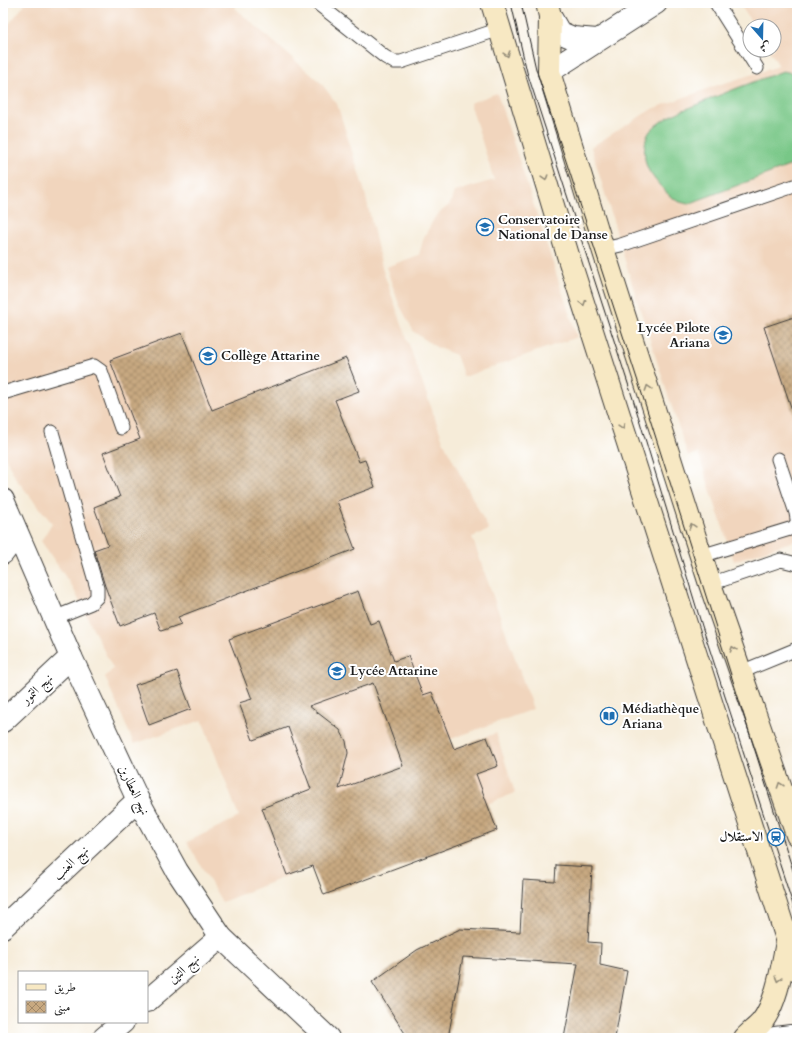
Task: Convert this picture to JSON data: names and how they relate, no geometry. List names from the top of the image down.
{
  "streets": {
    "street": [
      "نهج التمور",
      "نهج العطارين",
      "نهج العنب",
      "نهج التين"
    ]
  },
  "crossings": [
    ["نهج التمور", "نهج العطارين"],
    ["نهج العطارين", "نهج العنب"],
    ["نهج العطارين", "نهج التين"]
  ],
  "places": {
    "school or university": [
      "Conservatoire National de Danse",
      "Lycée Pilote Ariana",
      "Collège Attarine",
      "Lycée Attarine"
    ],
    "library": ["Médiathèque Ariana"],
    "station": ["الاستقلال"]
  },
  "legend": ["طريق", "مبنى"],
  "north": "bottom"
}
